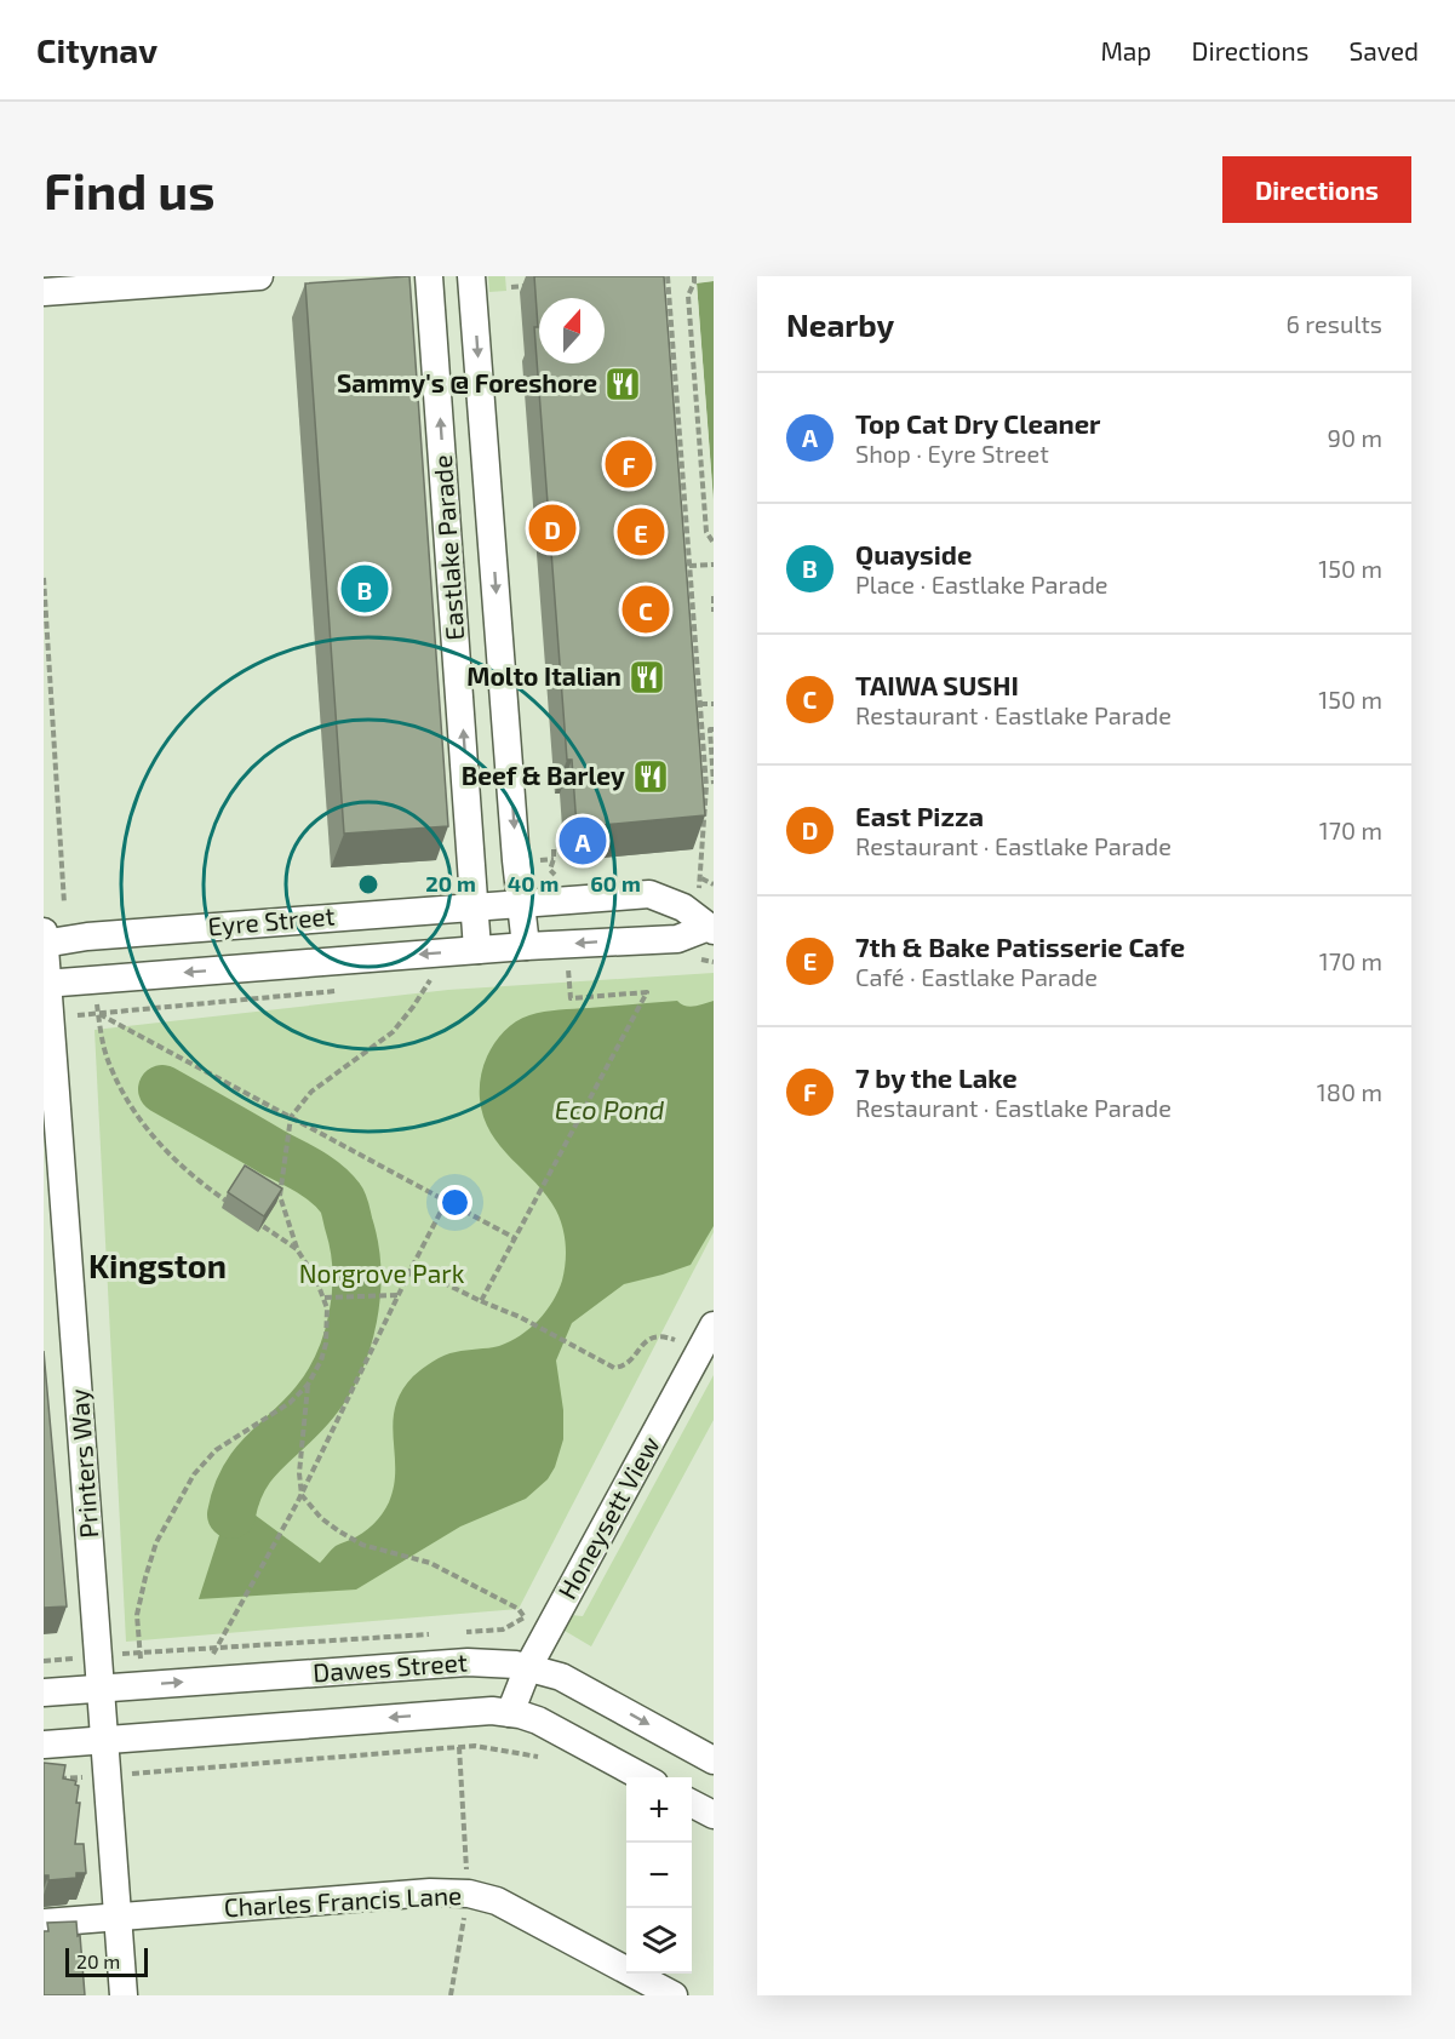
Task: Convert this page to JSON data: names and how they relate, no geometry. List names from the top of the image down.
{
  "streets": {
    "street": [
      "Eastlake Parade",
      "Eyre Street",
      "Printers Way",
      "Honeysett View",
      "Dawes Street",
      "Charles Francis Lane"
    ]
  },
  "crossings": [
    ["Eastlake Parade", "Eyre Street"],
    ["Eyre Street", "Printers Way"],
    ["Printers Way", "Dawes Street"],
    ["Printers Way", "Charles Francis Lane"],
    ["Honeysett View", "Dawes Street"]
  ],
  "districts": ["Kingston"],
  "water": ["Eco Pond"],
  "parks": ["Norgrove Park"],
  "places": {
    "restaurant": ["Sammy's @ Foreshore", "Molto Italian", "Beef & Barley"]
  },
  "scale_bar": "20 m",
  "north": "top",
  "page": {
    "header": "Citynav",
    "nav": ["Map", "Directions", "Saved"],
    "buttons": "Directions",
    "title": "Find us",
    "heading": ["Nearby", "6 results"],
    "list": [
      {
        "mark": "A",
        "name": "Top Cat Dry Cleaner",
        "note": "Shop · Eyre Street",
        "value": "90 m"
      },
      {
        "mark": "B",
        "name": "Quayside",
        "note": "Place · Eastlake Parade",
        "value": "150 m"
      },
      {
        "mark": "C",
        "name": "TAIWA SUSHI",
        "note": "Restaurant · Eastlake Parade",
        "value": "150 m"
      },
      {
        "mark": "D",
        "name": "East Pizza",
        "note": "Restaurant · Eastlake Parade",
        "value": "170 m"
      },
      {
        "mark": "E",
        "name": "7th & Bake Patisserie Cafe",
        "note": "Café · Eastlake Parade",
        "value": "170 m"
      },
      {
        "mark": "F",
        "name": "7 by the Lake",
        "note": "Restaurant · Eastlake Parade",
        "value": "180 m"
      }
    ],
    "pins": [
      "F",
      "D",
      "E",
      "B",
      "C",
      "A"
    ],
    "map_buttons": ["+", "−"],
    "scale": "20 m"
  },
  "rings": ["20 m", "40 m", "60 m"]
}
